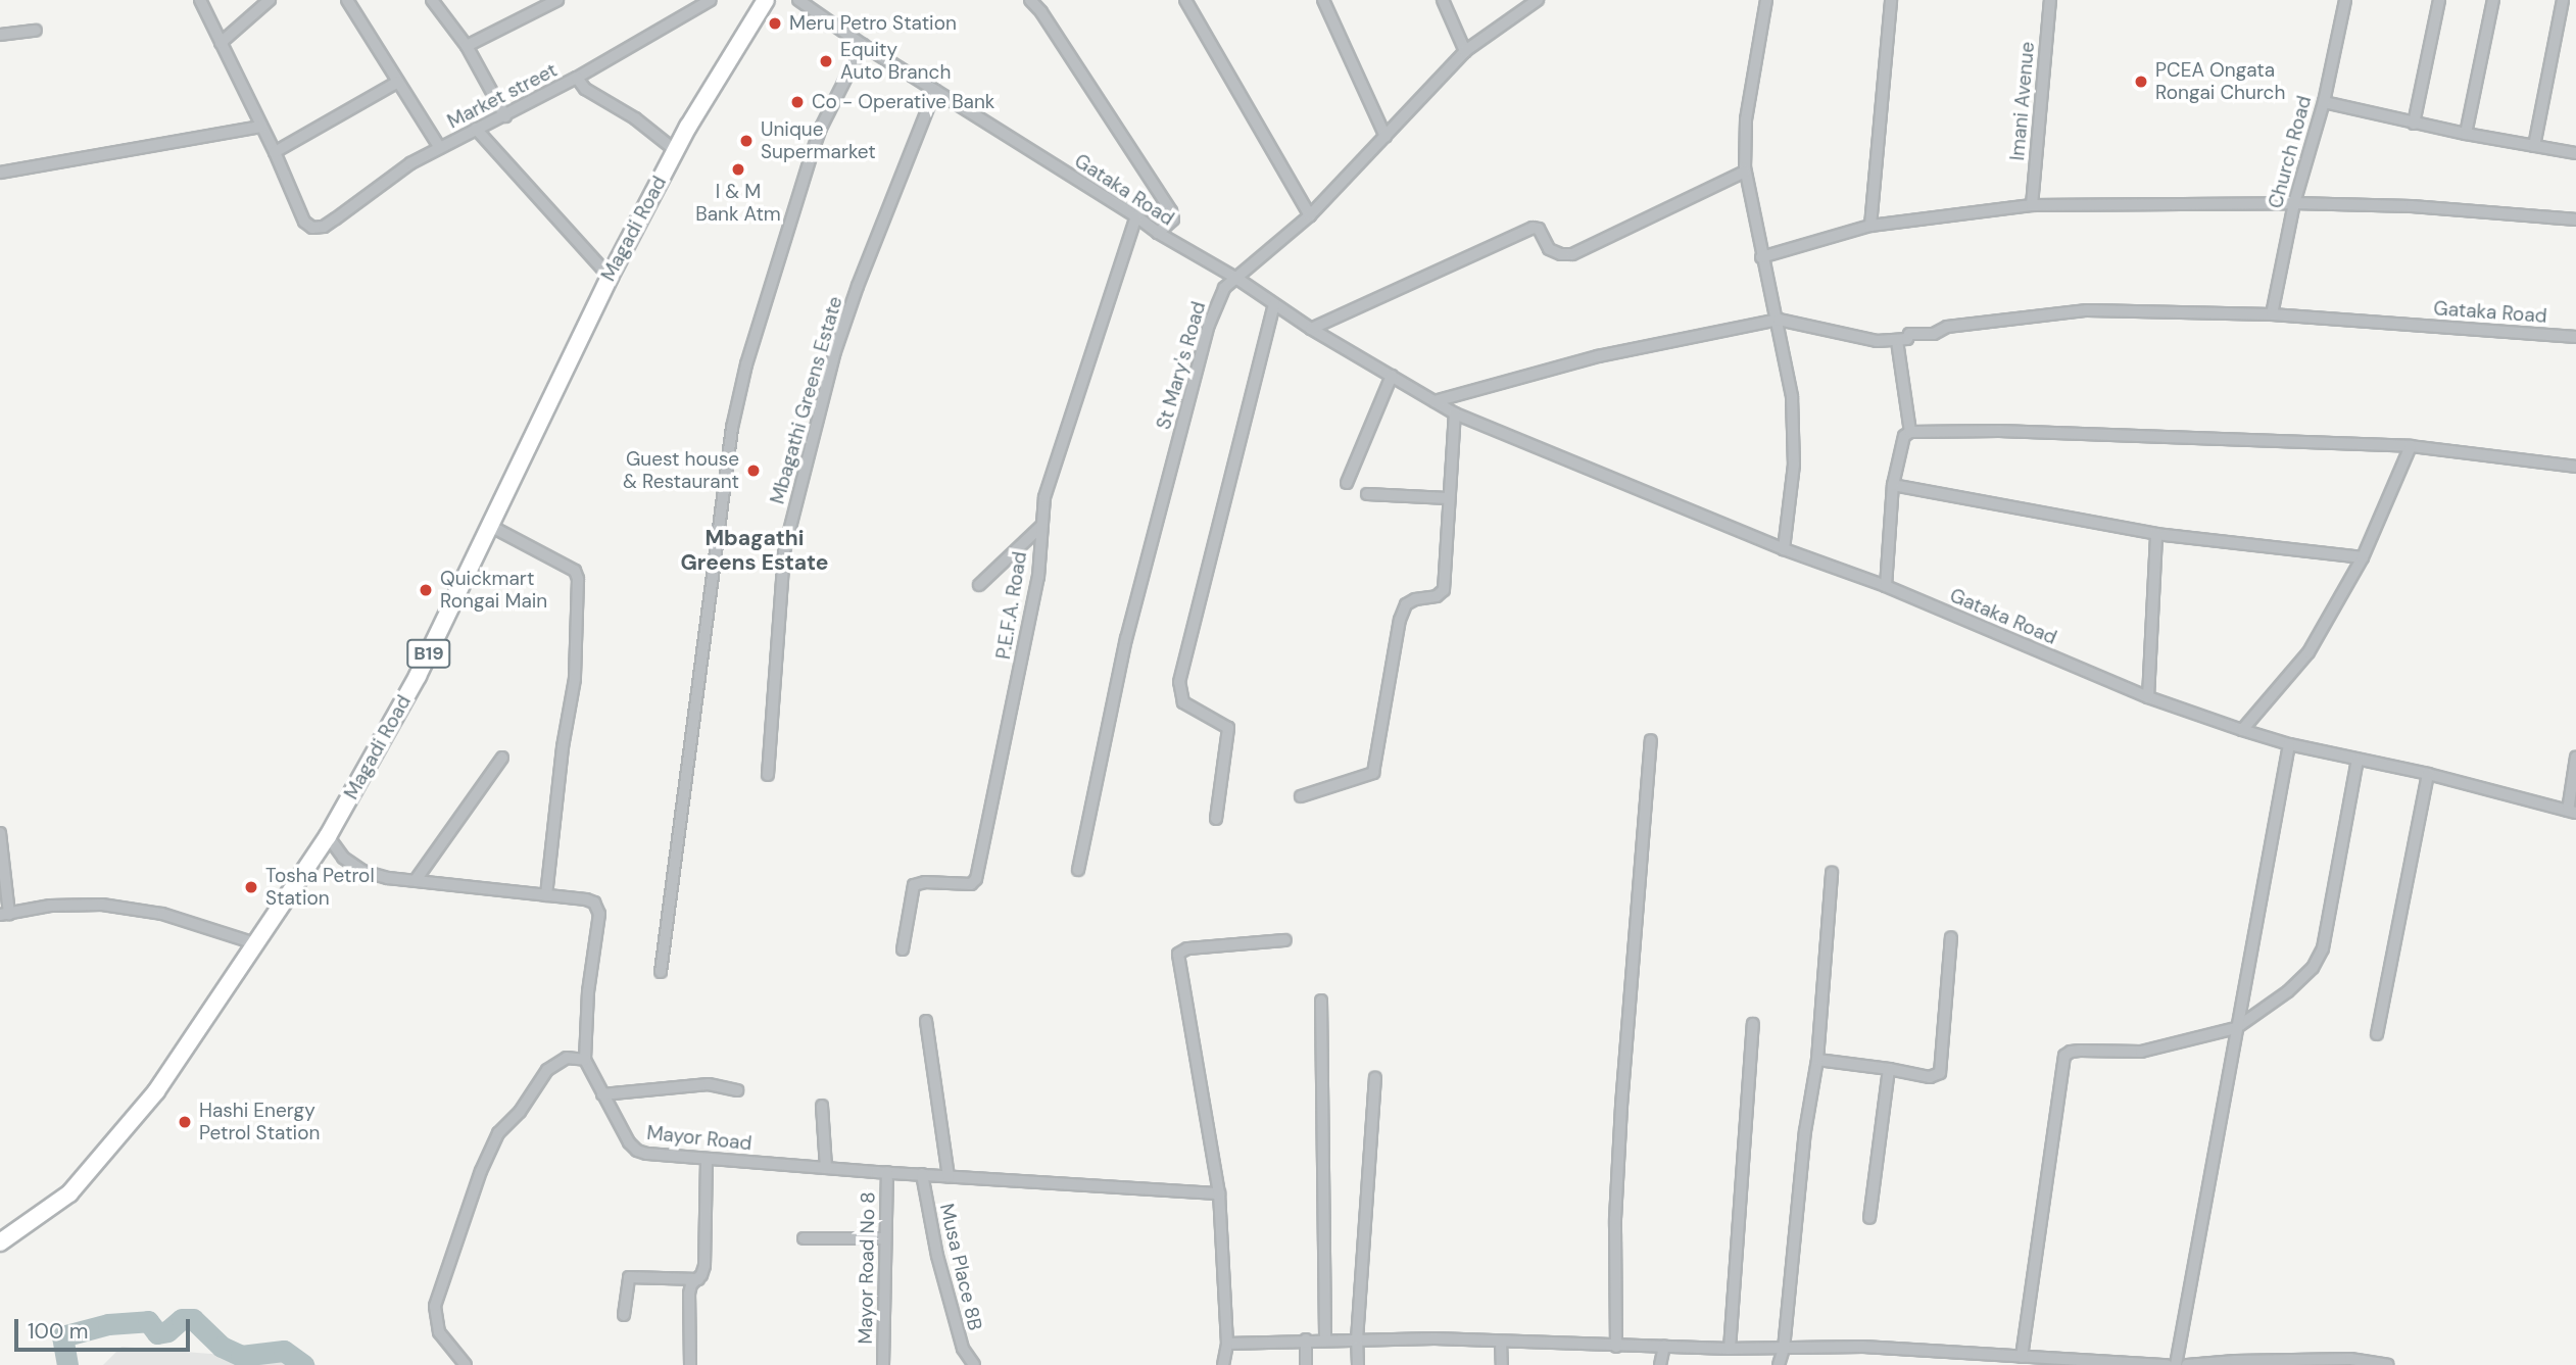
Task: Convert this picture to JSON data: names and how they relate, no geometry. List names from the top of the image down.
{
  "streets": {
    "highway": ["Magadi Road", "B19"],
    "street": [
      "Market street",
      "Imani Avenue",
      "Church Road",
      "Gataka Road",
      "St Mary's Road",
      "Mbagathi Greens Estate",
      "P.E.F.A. Road",
      "Mayor Road",
      "Musa Place 8B",
      "Mayor Road No 8"
    ]
  },
  "crossings": [
    ["Church Road", "Gataka Road"],
    ["Gataka Road", "St Mary's Road"],
    ["Gataka Road", "Mbagathi Greens Estate"],
    ["Gataka Road", "P.E.F.A. Road"],
    ["Magadi Road", "Mayor Road"],
    ["Mayor Road", "Musa Place 8B"],
    ["Mayor Road", "Mayor Road No 8"]
  ],
  "districts": ["Mbagathi Greens Estate"],
  "places": [
    "Meru Petro Station",
    "Equity Auto Branch",
    "PCEA Ongata Rongai Church",
    "Co - Operative Bank",
    "Unique Supermarket",
    "I & M Bank Atm",
    "Guest house & Restaurant",
    "Quickmart Rongai Main",
    "Tosha Petrol Station",
    "Hashi Energy Petrol Station"
  ],
  "scale_bar": "100 m"
}
